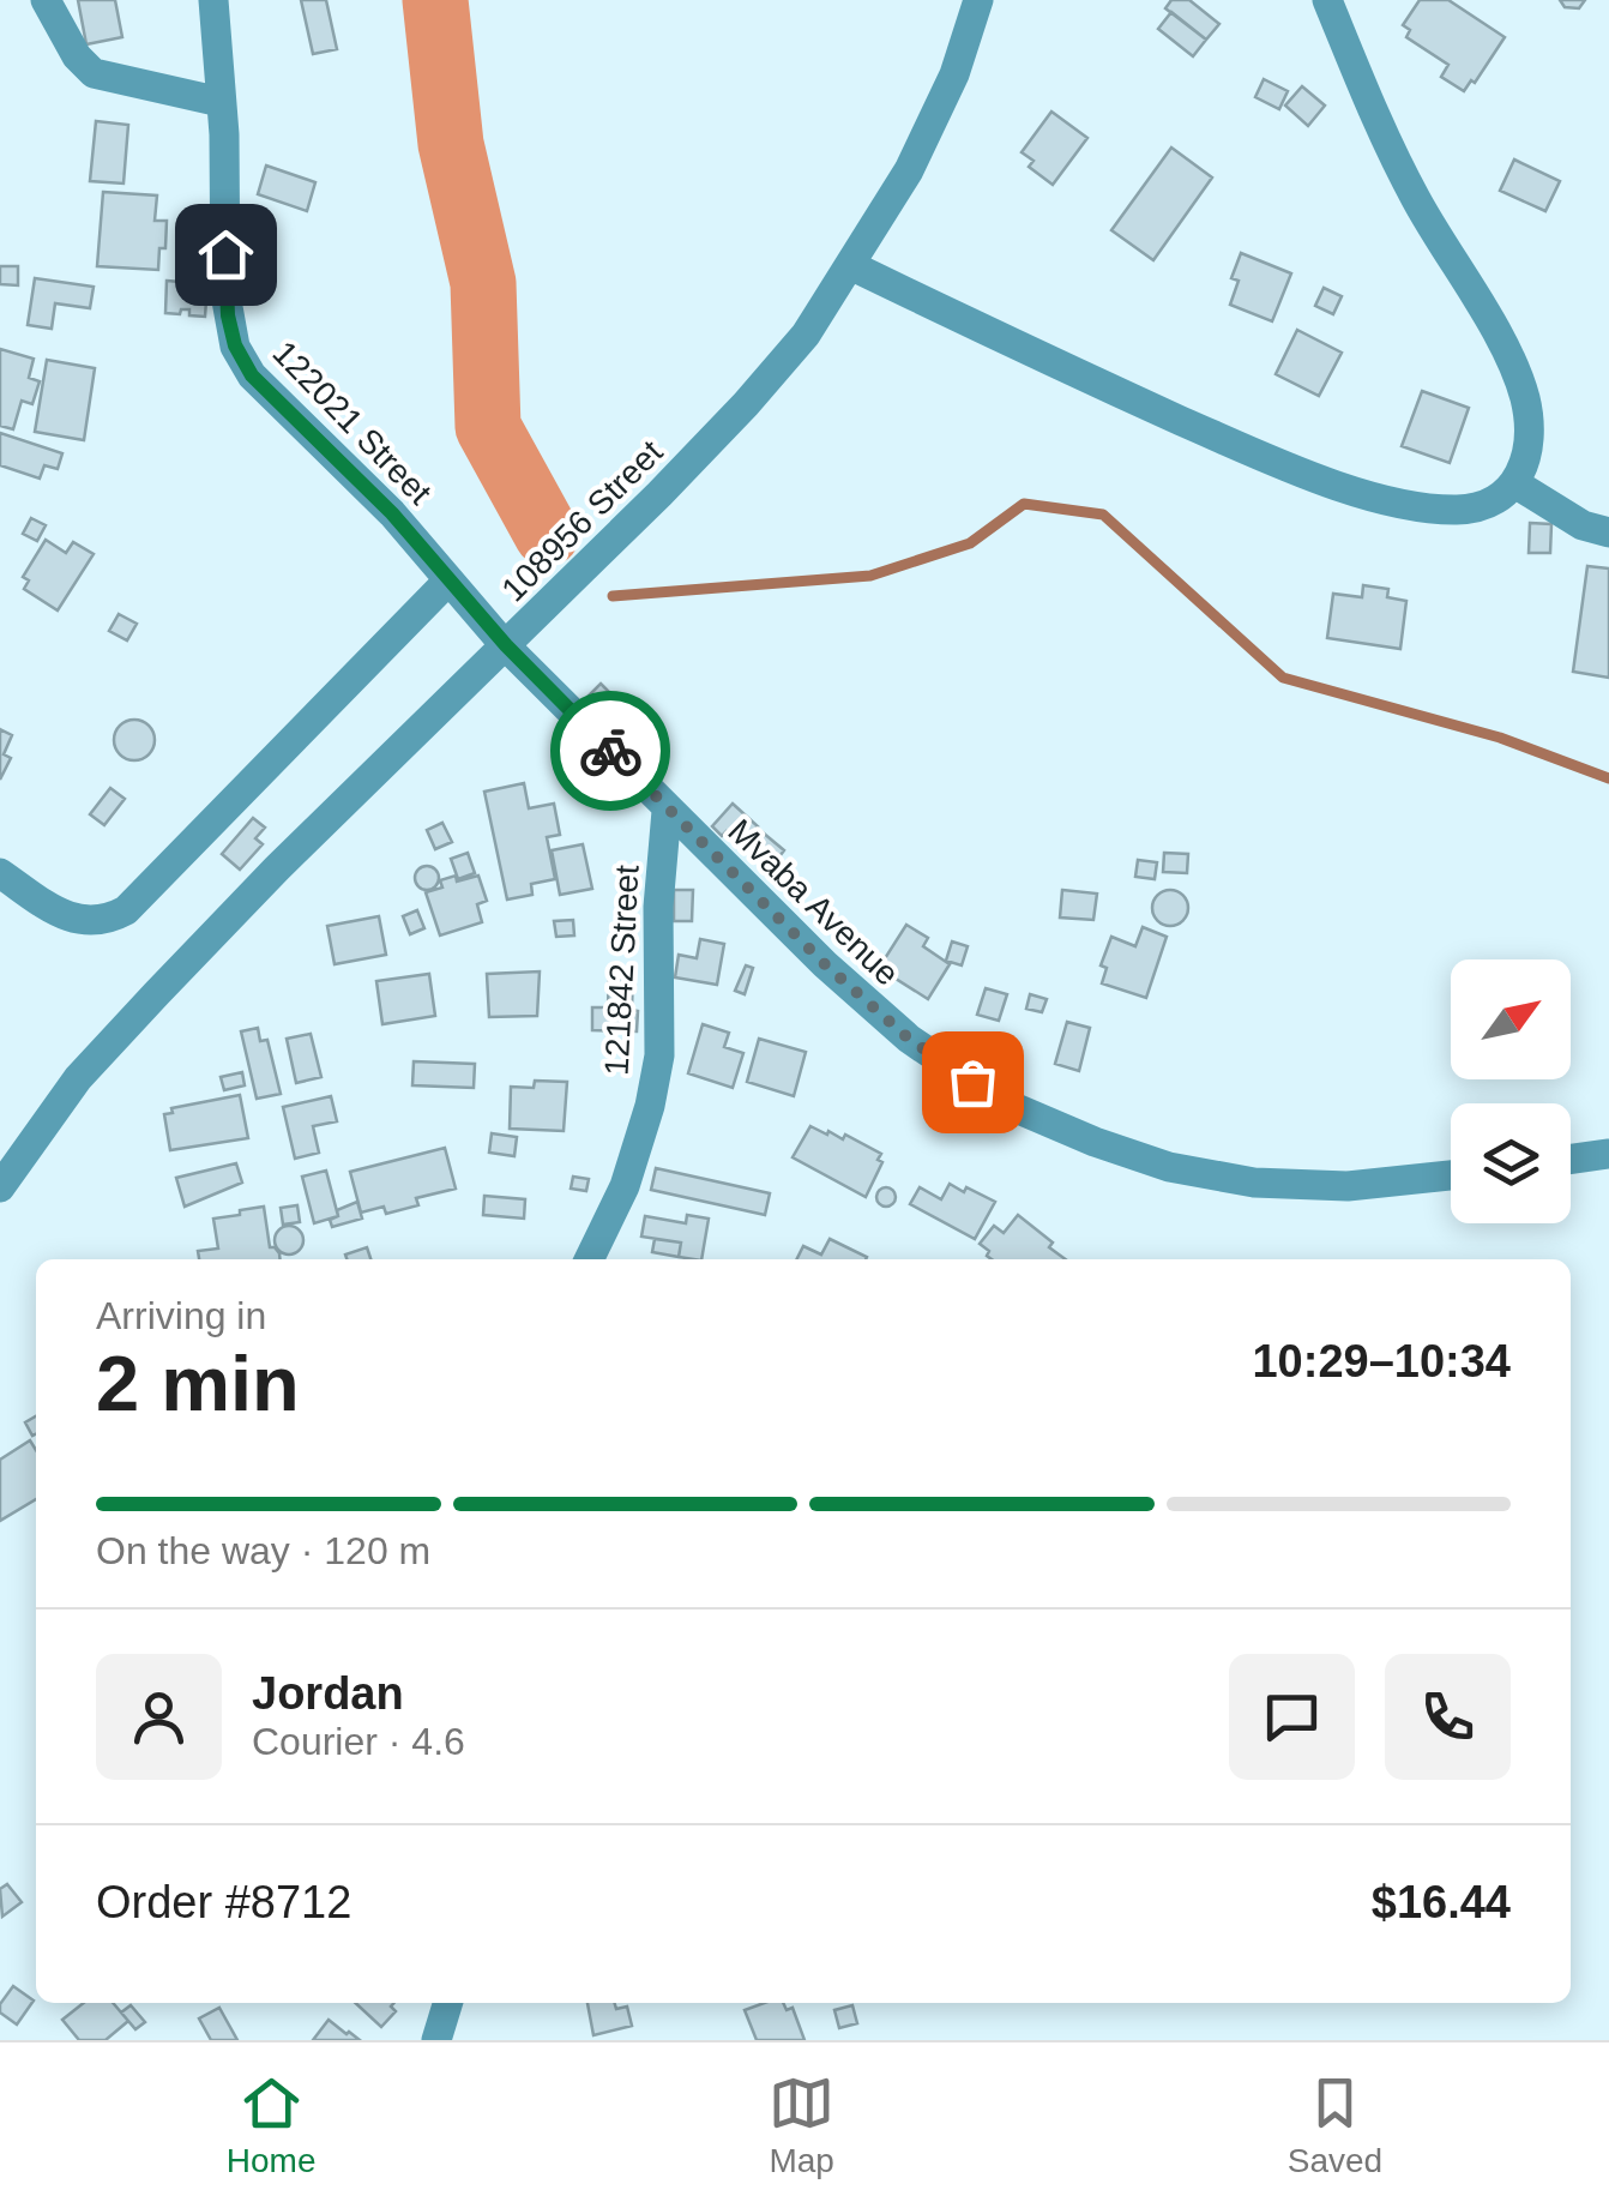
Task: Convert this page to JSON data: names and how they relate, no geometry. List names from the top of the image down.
{
  "streets": {
    "street": [
      "122021 Street",
      "108956 Street",
      "Mvaba Avenue",
      "121842 Street"
    ]
  },
  "crossings": [
    ["122021 Street", "108956 Street"],
    ["122021 Street", "Mvaba Avenue"],
    ["108956 Street", "Mvaba Avenue"],
    ["Mvaba Avenue", "121842 Street"]
  ],
  "north": "top right",
  "page": {
    "heading": ["2 min", "Arriving in", "10:29–10:34"],
    "panel": [
      "Jordan",
      "Courier · 4.6",
      "Order #8712",
      "$16.44"
    ],
    "bar": "On the way · 120 m",
    "tabs": ["Home", "Map", "Saved"]
  }
}
